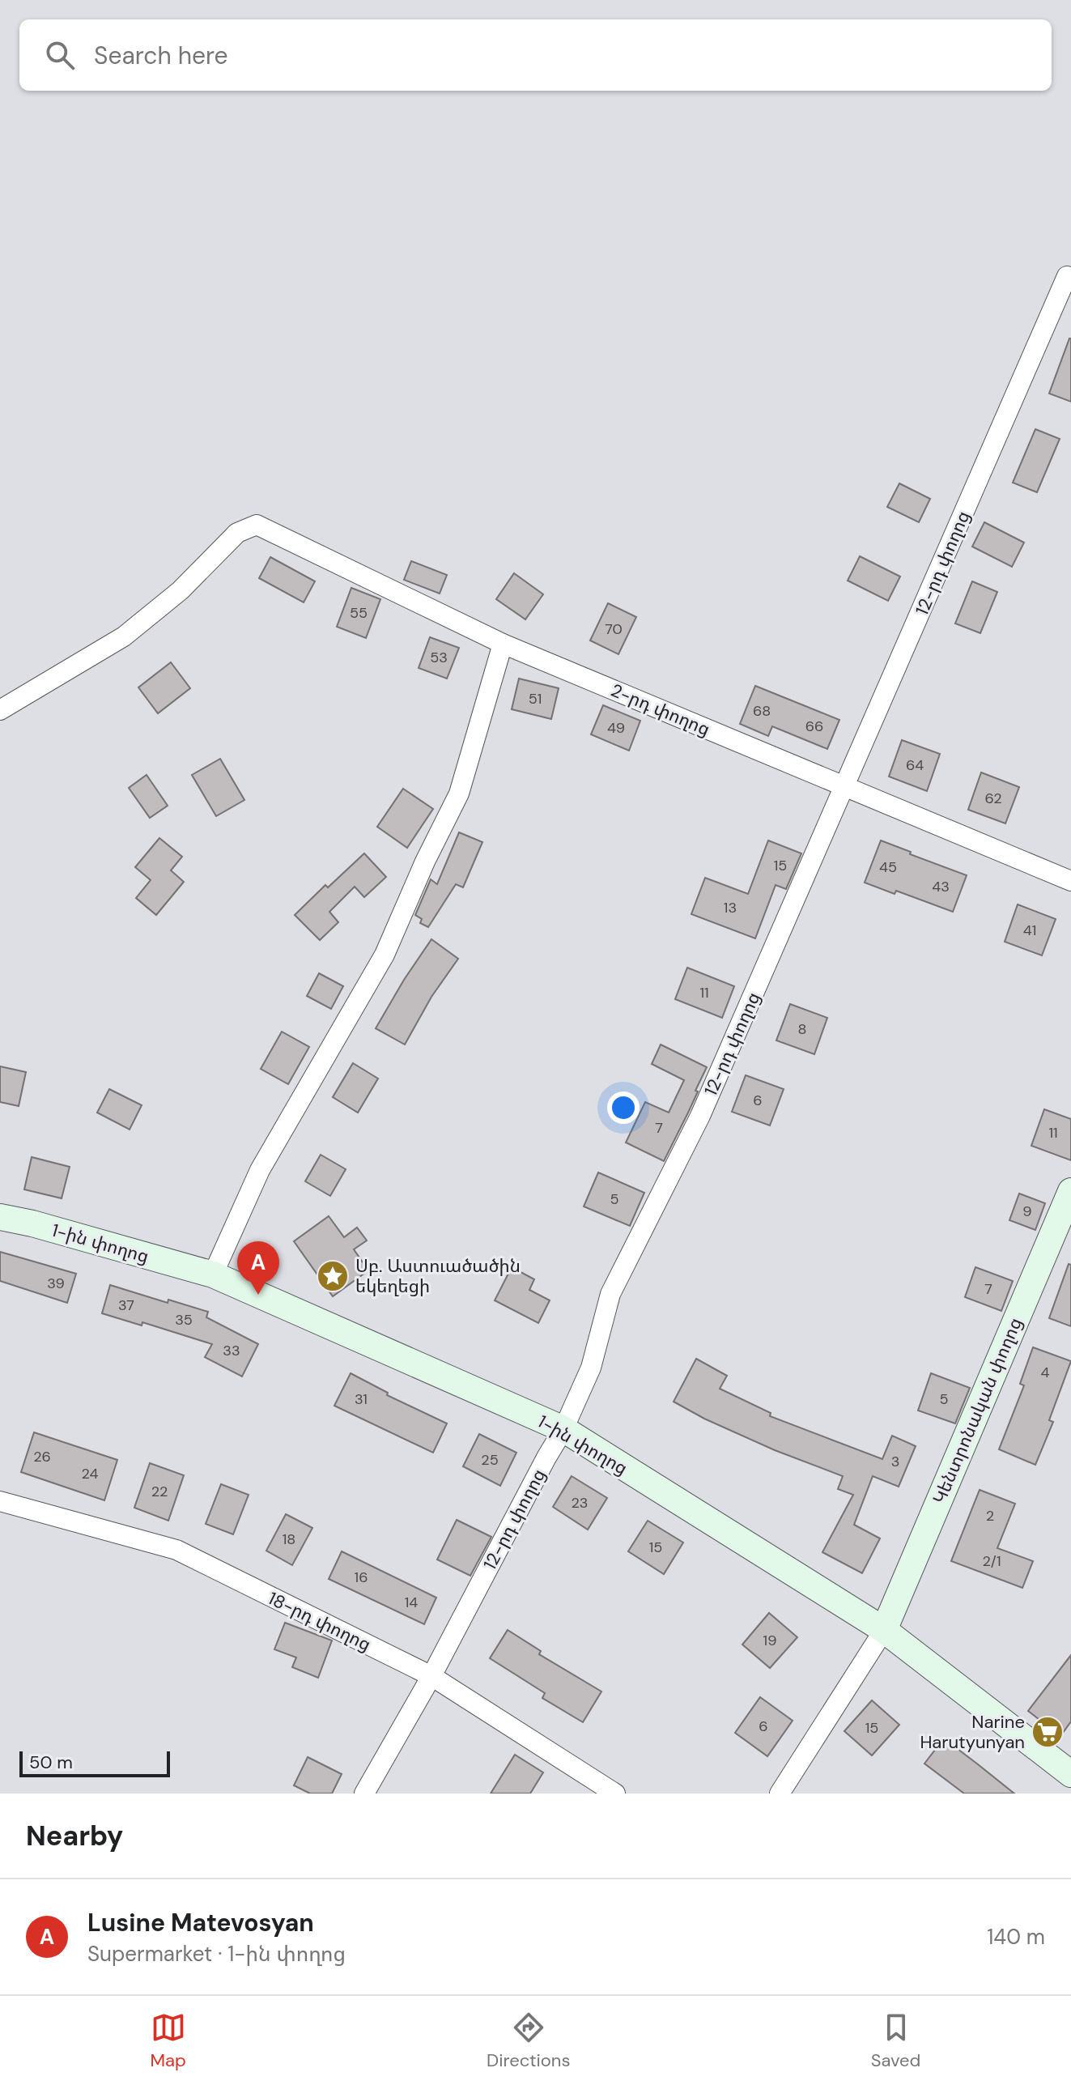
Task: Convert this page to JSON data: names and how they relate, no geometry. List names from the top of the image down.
{
  "streets": {
    "main road": ["1-ին փողոց", "Կենտրոնական փողոց"],
    "street": ["12-րդ փողոց", "2-րդ փողոց", "18-րդ փողոց"]
  },
  "crossings": [
    ["12-րդ փողոց", "2-րդ փողոց"],
    ["12-րդ փողոց", "1-ին փողոց"],
    ["12-րդ փողոց", "18-րդ փողոց"],
    ["1-ին փողոց", "Կենտրոնական փողոց"]
  ],
  "places": {
    "place": ["Սբ. Աստուածածին եկեղեցի"],
    "supermarket": ["Narine Harutyunyan"]
  },
  "house_numbers": [
    "55",
    "70",
    "53",
    "51",
    "68",
    "66",
    "49",
    "64",
    "62",
    "15",
    "45",
    "43",
    "13",
    "41",
    "11",
    "8",
    "6",
    "7",
    "11",
    "5",
    "9",
    "39",
    "7",
    "37",
    "35",
    "33",
    "4",
    "31",
    "5",
    "26",
    "25",
    "3",
    "24",
    "22",
    "23",
    "2",
    "18",
    "15",
    "2/1",
    "16",
    "14",
    "19",
    "6",
    "15"
  ],
  "scale_bar": "50 m",
  "page": {
    "search": "Search here",
    "pins": "A",
    "scale": "50 m",
    "heading": "Nearby",
    "list": [
      {
        "mark": "A",
        "name": "Lusine Matevosyan",
        "note": "Supermarket · 1-ին փողոց",
        "value": "140 m"
      }
    ],
    "nav": ["Map", "Directions", "Saved"]
  }
}
